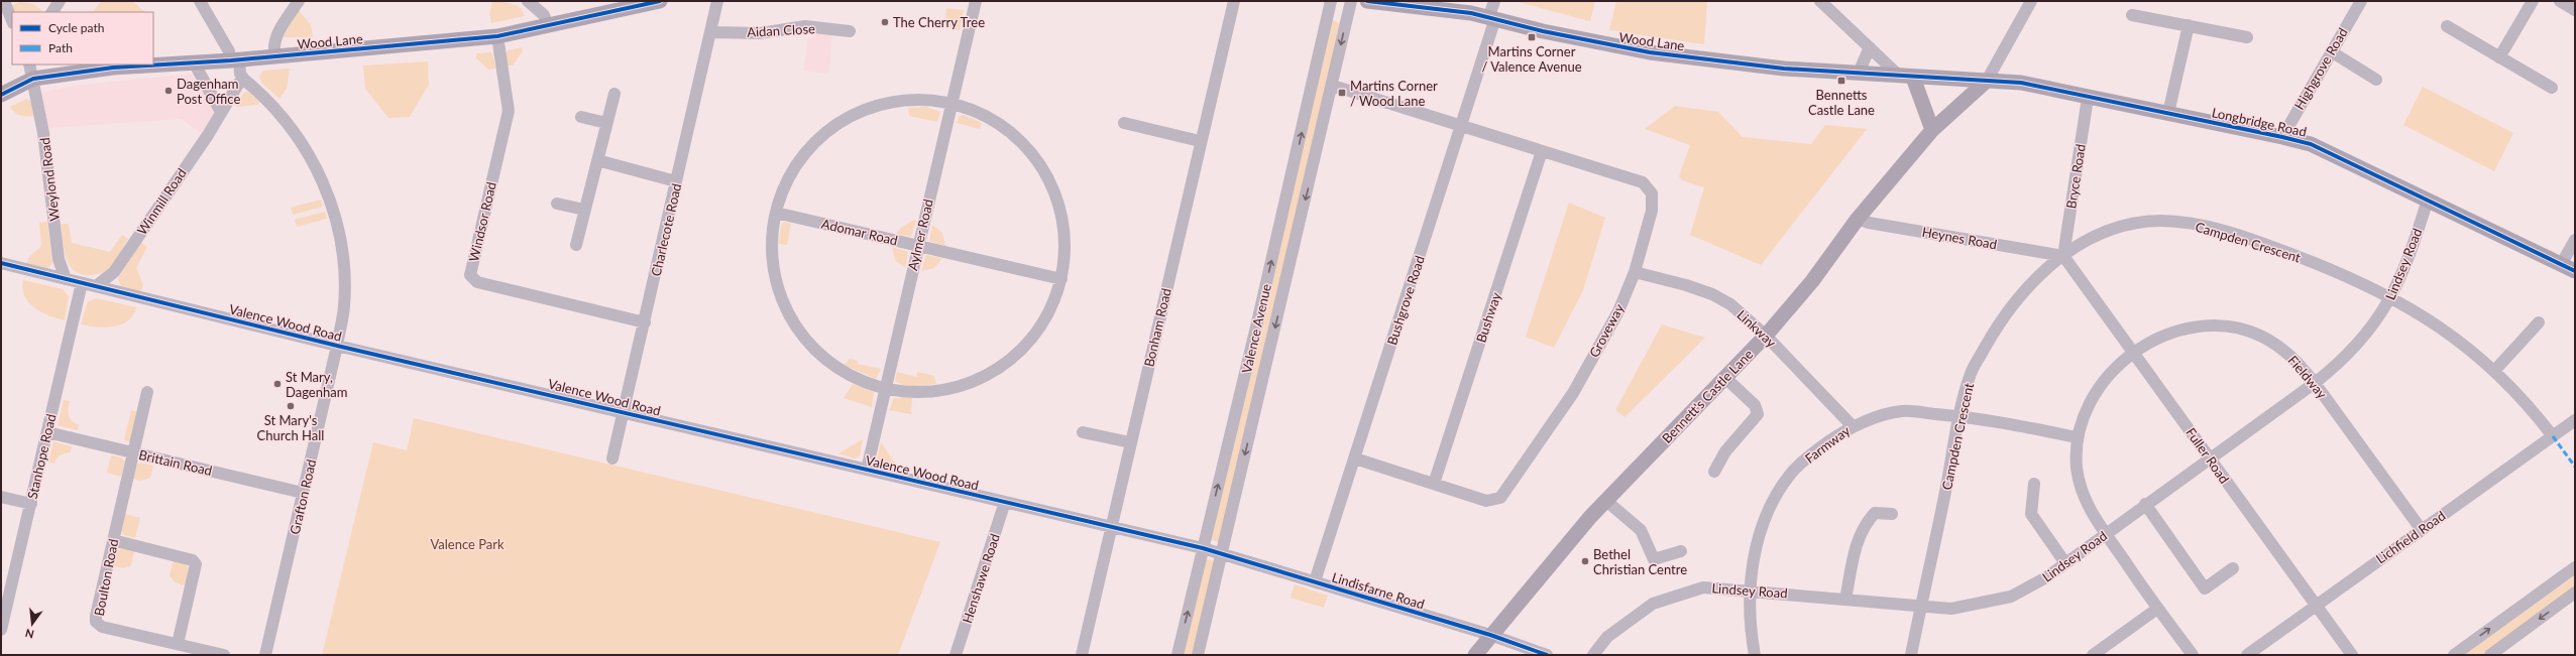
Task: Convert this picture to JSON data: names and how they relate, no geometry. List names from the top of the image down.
{
  "streets": {
    "main road": ["Wood Lane", "Longbridge Road", "Bennett's Castle Lane"],
    "street": [
      "Aidan Close",
      "Highgrove Road",
      "Bryce Road",
      "Weylond Road",
      "Winmill Road",
      "Windsor Road",
      "Charlecote Road",
      "Adomar Road",
      "Aylmer Road",
      "Heynes Road",
      "Campden Crescent",
      "Lindsey Road",
      "Bushgrove Road",
      "Bushway",
      "Valence Wood Road",
      "Bonham Road",
      "Valence Avenue",
      "Linkway",
      "Groveway",
      "Fieldway",
      "Farmway",
      "Fuller Road",
      "Stanhope Road",
      "Brittain Road",
      "Grafton Road",
      "Lichfield Road",
      "Boulton Road",
      "Henshawe Road",
      "Lindisfarne Road"
    ]
  },
  "crossings": [
    ["Aidan Close", "Charlecote Road"],
    ["Wood Lane", "Longbridge Road"],
    ["Wood Lane", "Weylond Road"],
    ["Wood Lane", "Windsor Road"],
    ["Wood Lane", "Bushgrove Road"],
    ["Highgrove Road", "Longbridge Road"],
    ["Longbridge Road", "Bryce Road"],
    ["Longbridge Road", "Lindsey Road"],
    ["Longbridge Road", "Bennett's Castle Lane"],
    ["Bryce Road", "Heynes Road"],
    ["Bryce Road", "Campden Crescent"],
    ["Bryce Road", "Fuller Road"],
    ["Weylond Road", "Valence Wood Road"],
    ["Winmill Road", "Valence Wood Road"],
    ["Winmill Road", "Grafton Road"],
    ["Windsor Road", "Charlecote Road"],
    ["Charlecote Road", "Valence Wood Road"],
    ["Adomar Road", "Aylmer Road"],
    ["Aylmer Road", "Valence Wood Road"],
    ["Heynes Road", "Campden Crescent"],
    ["Heynes Road", "Bennett's Castle Lane"],
    ["Heynes Road", "Fuller Road"],
    ["Campden Crescent", "Lindsey Road"],
    ["Campden Crescent", "Farmway"],
    ["Campden Crescent", "Fuller Road"],
    ["Campden Crescent", "Lichfield Road"],
    ["Lindsey Road", "Fieldway"],
    ["Lindsey Road", "Farmway"],
    ["Lindsey Road", "Fuller Road"],
    ["Bushgrove Road", "Groveway"],
    ["Bushgrove Road", "Lindisfarne Road"],
    ["Bushway", "Groveway"],
    ["Valence Wood Road", "Bonham Road"],
    ["Valence Wood Road", "Valence Avenue"],
    ["Valence Wood Road", "Stanhope Road"],
    ["Valence Wood Road", "Grafton Road"],
    ["Valence Wood Road", "Henshawe Road"],
    ["Valence Wood Road", "Lindisfarne Road"],
    ["Valence Avenue", "Groveway"],
    ["Valence Avenue", "Lindisfarne Road"],
    ["Linkway", "Groveway"],
    ["Linkway", "Bennett's Castle Lane"],
    ["Linkway", "Farmway"],
    ["Fieldway", "Farmway"],
    ["Fieldway", "Fuller Road"],
    ["Fieldway", "Lichfield Road"],
    ["Bennett's Castle Lane", "Lindisfarne Road"],
    ["Fuller Road", "Lichfield Road"],
    ["Stanhope Road", "Brittain Road"],
    ["Brittain Road", "Grafton Road"],
    ["Brittain Road", "Boulton Road"]
  ],
  "parks": ["Valence Park"],
  "places": {
    "other": [
      "The Cherry Tree",
      "Dagenham Post Office",
      "St Mary, Dagenham",
      "St Mary's Church Hall",
      "Bethel Christian Centre"
    ],
    "transit": ["Martins Corner / Valence Avenue", "Bennetts Castle Lane", "Martins Corner / Wood Lane"]
  },
  "legend": ["Cycle path", "Path"],
  "north": "bottom"
}
